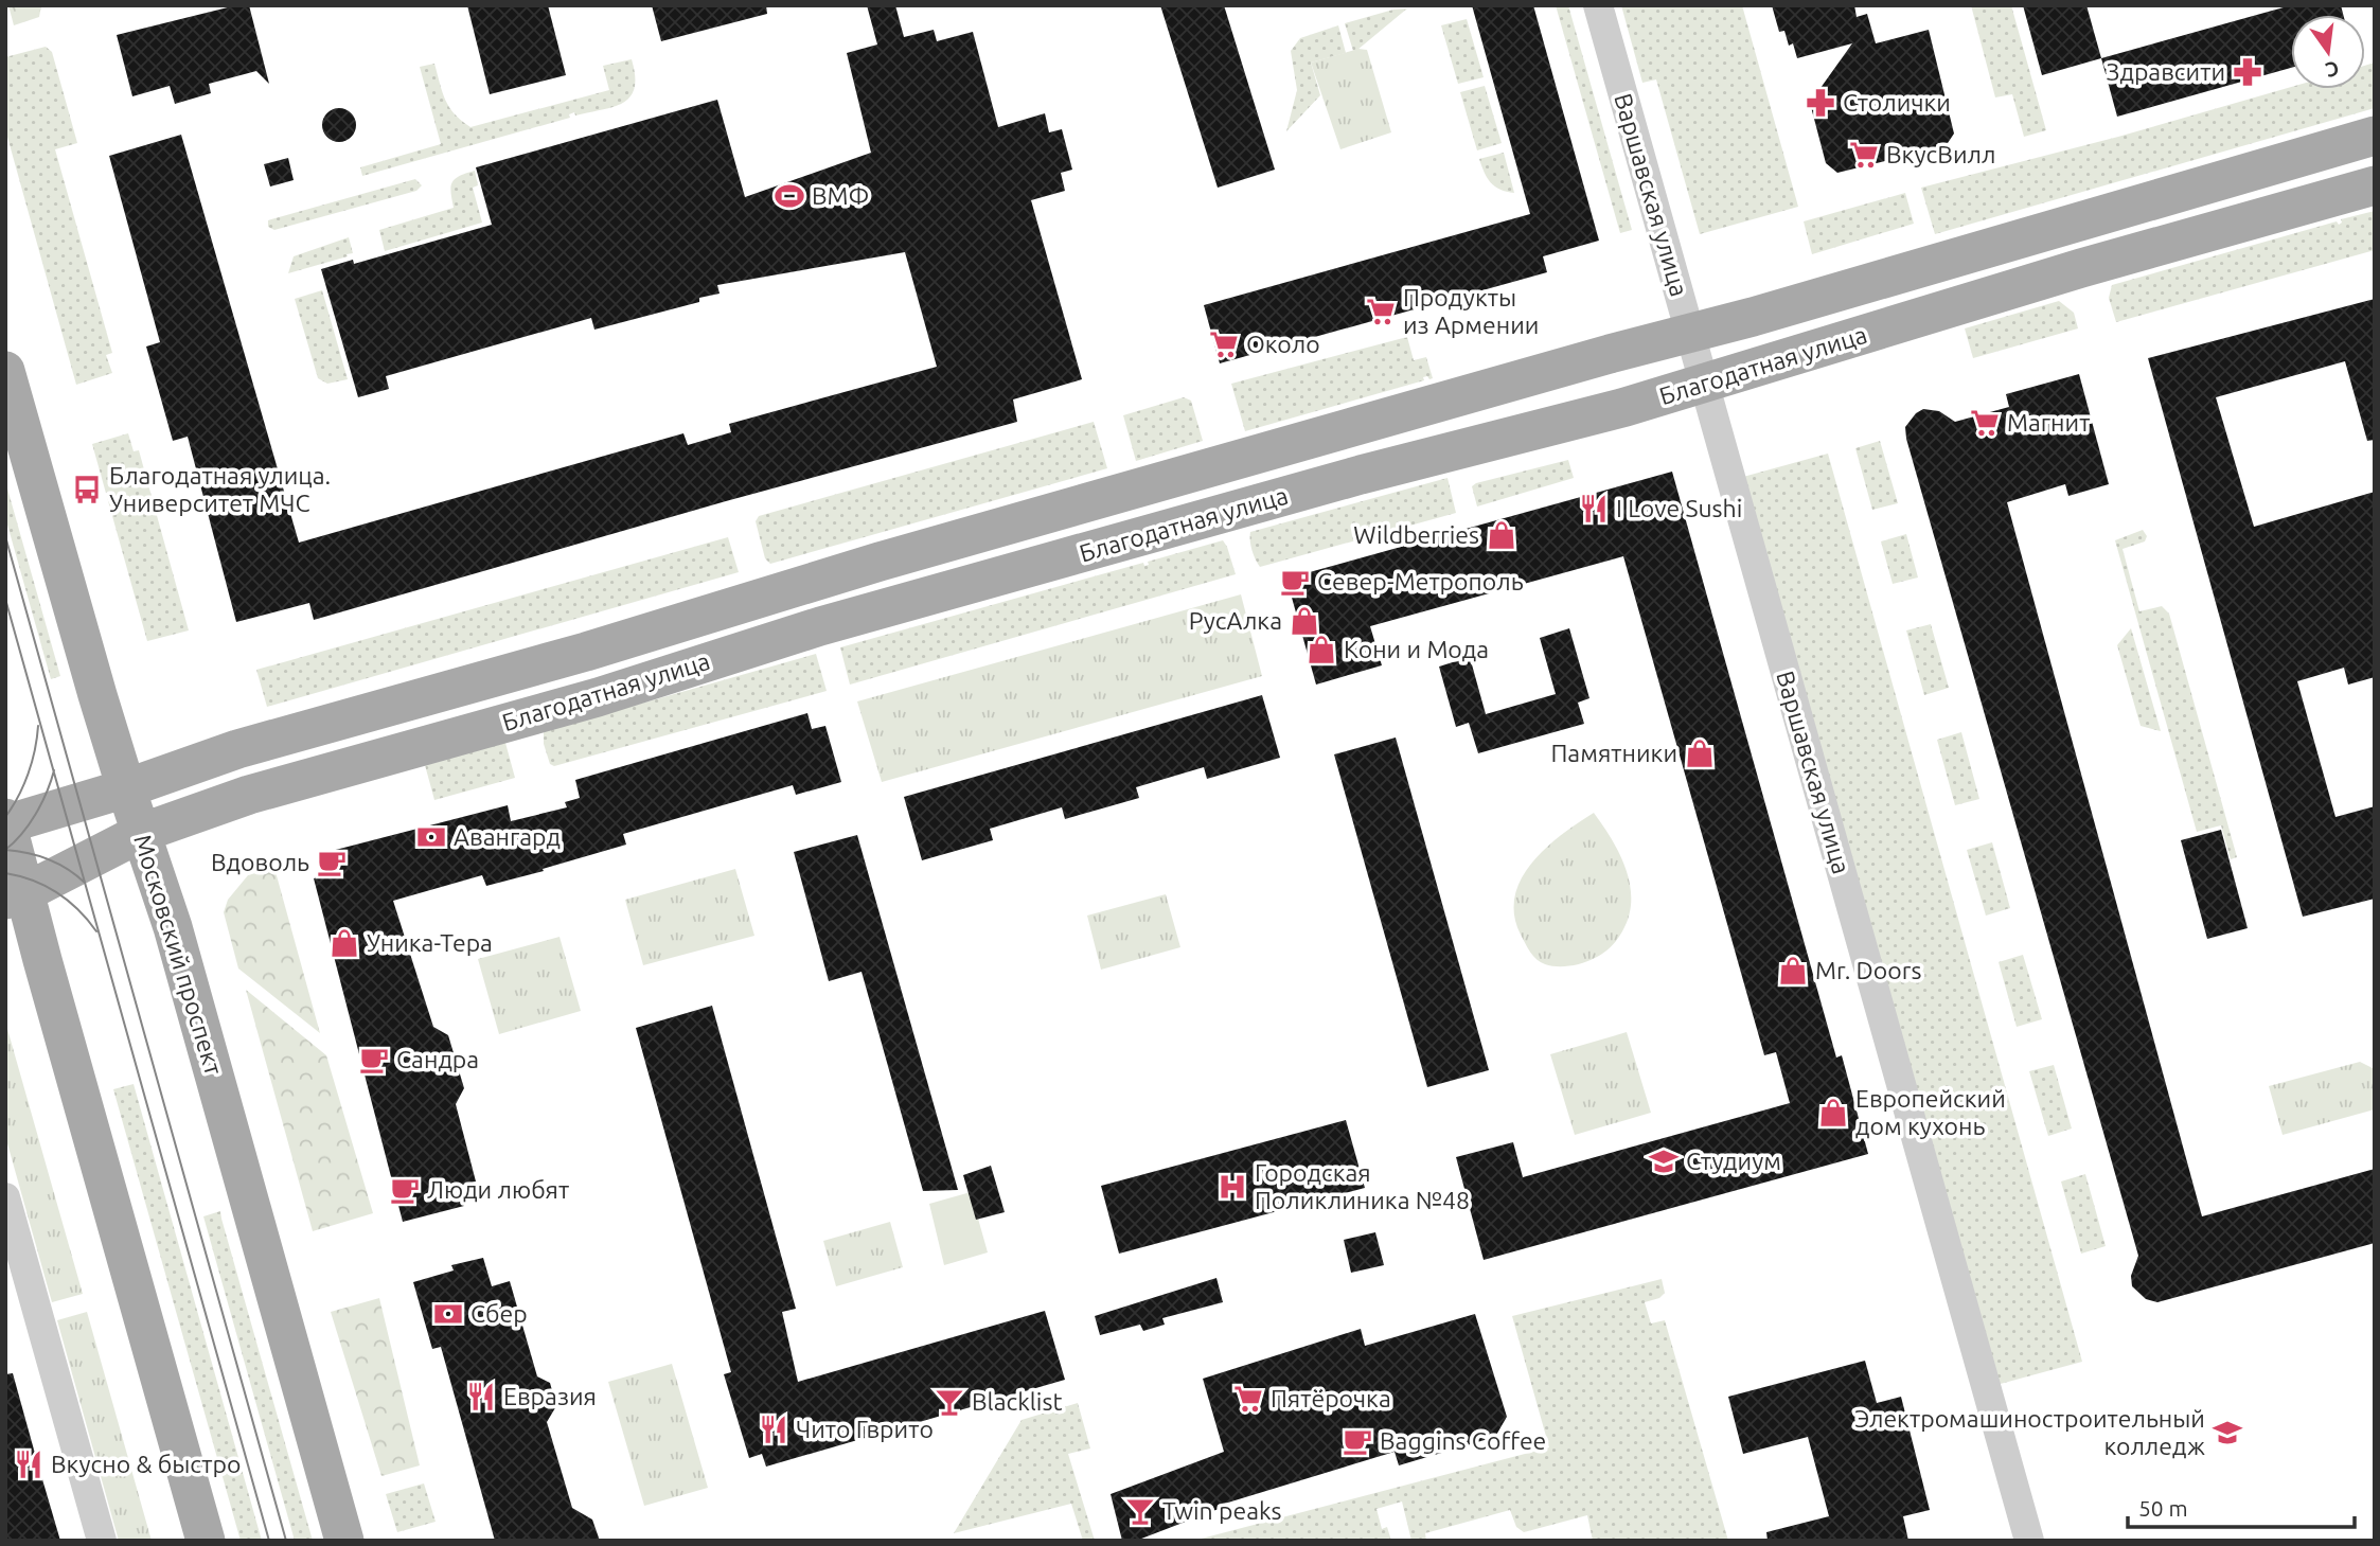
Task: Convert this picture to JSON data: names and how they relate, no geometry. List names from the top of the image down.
{
  "streets": {
    "main road": ["Благодатная улица", "Московский проспект"],
    "street": ["Варшавская улица"]
  },
  "crossings": [
    ["Варшавская улица", "Благодатная улица"],
    ["Благодатная улица", "Московский проспект"]
  ],
  "places": {
    "pharmacy": ["Здравсити", "Столички"],
    "supermarket": [
      "ВкусВилл",
      "Продукты из Армении",
      "Около",
      "Магнит",
      "Пятёрочка"
    ],
    "sports": ["ВМФ"],
    "bus stop": ["Благодатная улица. Университет МЧС"],
    "restaurant": [
      "I Love Sushi",
      "Евразия",
      "Чито Гврито",
      "Вкусно & быстро"
    ],
    "shop": [
      "Wildberries",
      "РусАлка",
      "Кони и Мода",
      "Памятники",
      "Уника-Тера",
      "Mr. Doors",
      "Европейский дом кухонь"
    ],
    "cafe": [
      "Север-Метрополь",
      "Вдоволь",
      "Сандра",
      "Люди любят",
      "Baggins Coffee"
    ],
    "bank": ["Авангард", "Сбер"],
    "school or university": ["Студиум", "Электромашиностроительный колледж"],
    "hospital": ["Городская Поликлиника №48"],
    "bar": ["Blacklist", "Twin peaks"]
  },
  "scale_bar": "50 m",
  "north": "bottom"
}
